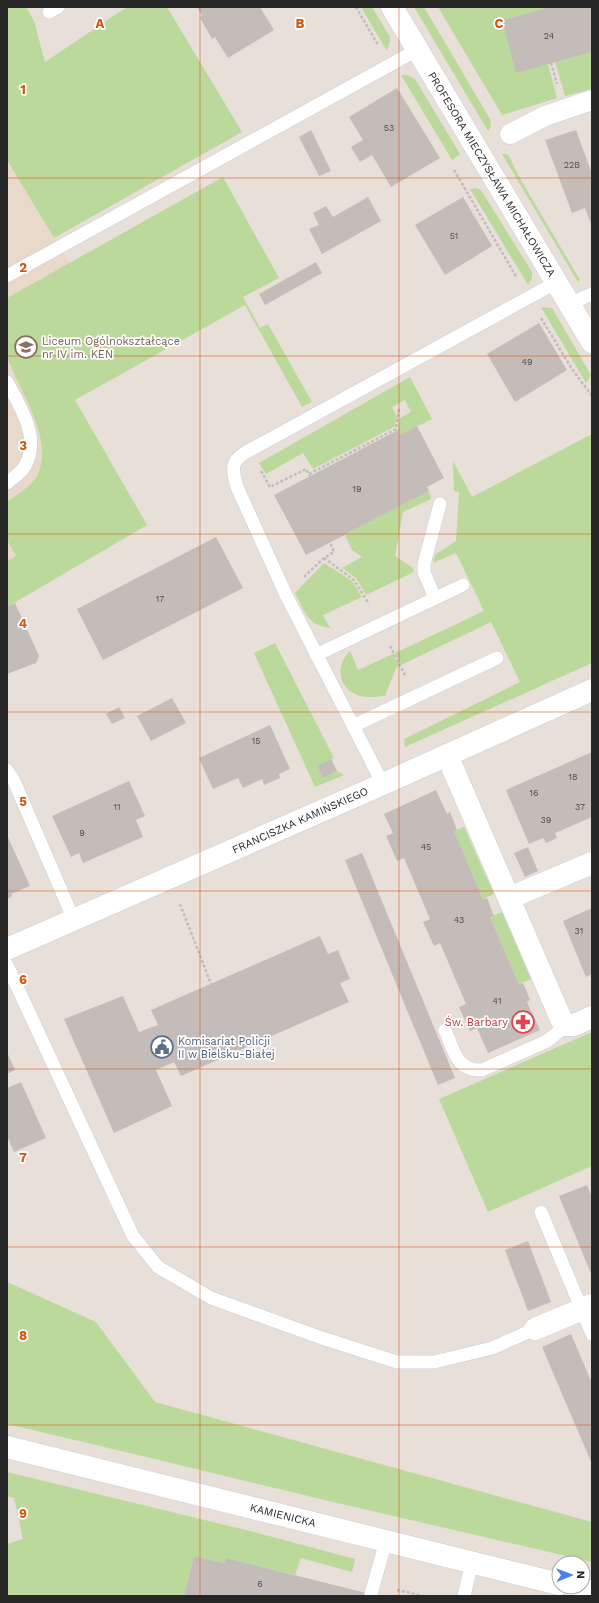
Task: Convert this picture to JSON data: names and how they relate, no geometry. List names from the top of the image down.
{
  "streets": {
    "street": ["PROFESORA MIECZYSŁAWA MICHAŁOWICZA", "FRANCISZKA KAMIŃSKIEGO", "KAMIENICKA"]
  },
  "places": {
    "school or university": ["Liceum Ogólnokształcące nr IV im. KEN"],
    "pharmacy": ["Św. Barbary"],
    "public building": ["Komisariat Policji II w Bielsku-Białej"]
  },
  "house_numbers": [
    "24",
    "53",
    "22B",
    "51",
    "49",
    "19",
    "17",
    "15",
    "18",
    "16",
    "11",
    "37",
    "39",
    "9",
    "45",
    "43",
    "31",
    "41",
    "6"
  ],
  "north": "right",
  "grid": {
    "columns": ["A", "B", "C"],
    "rows": [
      "1",
      "2",
      "3",
      "4",
      "5",
      "6",
      "7",
      "8",
      "9"
    ]
  }
}
